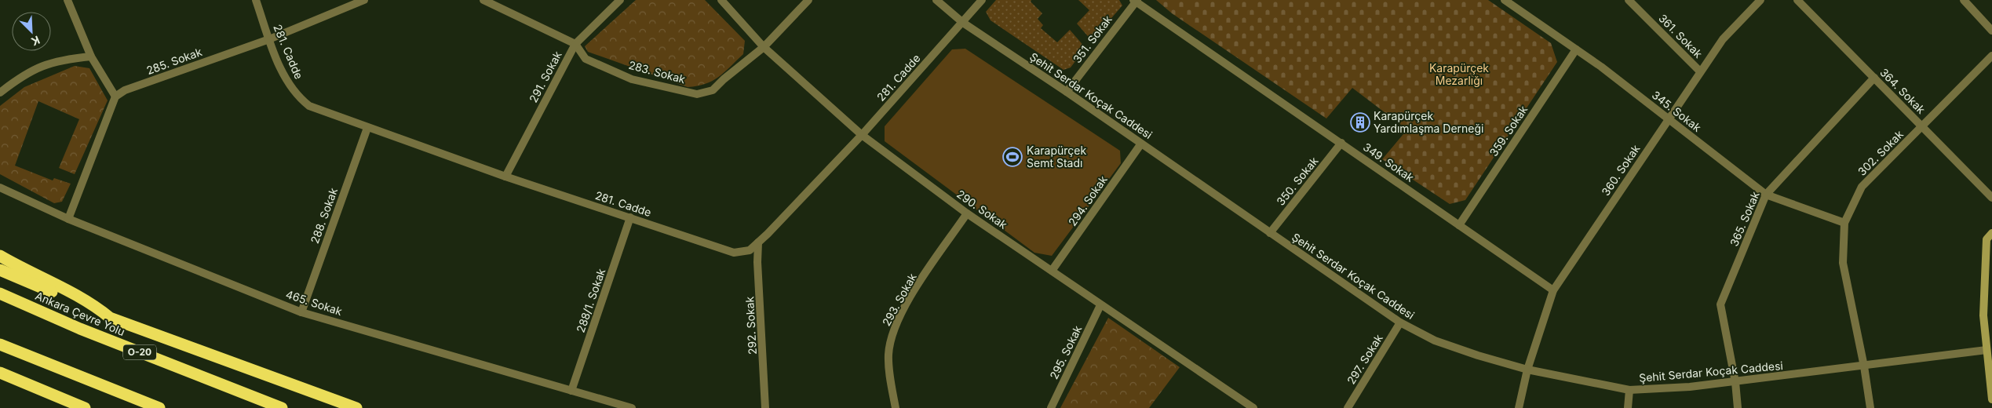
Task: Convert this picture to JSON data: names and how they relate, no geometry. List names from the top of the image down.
{
  "streets": {
    "highway": ["Ankara Çevre Yolu", "O-20"],
    "street": [
      "361. Sokak",
      "351. Sokak",
      "281. Cadde",
      "285. Sokak",
      "283. Sokak",
      "291. Sokak",
      "364. Sokak",
      "Şehit Serdar Koçak Caddesi",
      "345. Sokak",
      "359. Sokak",
      "302. Sokak",
      "349. Sokak",
      "360. Sokak",
      "350. Sokak",
      "294. Sokak",
      "290. Sokak",
      "288. Sokak",
      "365. Sokak",
      "293. Sokak",
      "288/1. Sokak",
      "465. Sokak",
      "292. Sokak",
      "295. Sokak",
      "297. Sokak"
    ]
  },
  "crossings": [
    ["361. Sokak", "360. Sokak"],
    ["351. Sokak", "Şehit Serdar Koçak Caddesi"],
    ["351. Sokak", "349. Sokak"],
    ["281. Cadde", "285. Sokak"],
    ["281. Cadde", "291. Sokak"],
    ["281. Cadde", "Şehit Serdar Koçak Caddesi"],
    ["281. Cadde", "290. Sokak"],
    ["281. Cadde", "288. Sokak"],
    ["281. Cadde", "288/1. Sokak"],
    ["281. Cadde", "292. Sokak"],
    ["283. Sokak", "291. Sokak"],
    ["283. Sokak", "290. Sokak"],
    ["364. Sokak", "302. Sokak"],
    ["364. Sokak", "365. Sokak"],
    ["Şehit Serdar Koçak Caddesi", "302. Sokak"],
    ["Şehit Serdar Koçak Caddesi", "360. Sokak"],
    ["Şehit Serdar Koçak Caddesi", "350. Sokak"],
    ["Şehit Serdar Koçak Caddesi", "294. Sokak"],
    ["Şehit Serdar Koçak Caddesi", "365. Sokak"],
    ["Şehit Serdar Koçak Caddesi", "297. Sokak"],
    ["345. Sokak", "359. Sokak"],
    ["345. Sokak", "302. Sokak"],
    ["345. Sokak", "360. Sokak"],
    ["345. Sokak", "365. Sokak"],
    ["359. Sokak", "349. Sokak"],
    ["349. Sokak", "360. Sokak"],
    ["349. Sokak", "350. Sokak"],
    ["294. Sokak", "290. Sokak"],
    ["290. Sokak", "293. Sokak"],
    ["290. Sokak", "295. Sokak"],
    ["288. Sokak", "465. Sokak"],
    ["288/1. Sokak", "465. Sokak"]
  ],
  "parks": ["Karapürçek Mezarlığı"],
  "places": {
    "building": ["Karapürçek Yardımlaşma Derneği"],
    "sports": ["Karapürçek Semt Stadı"]
  },
  "north": "bottom right"
}
